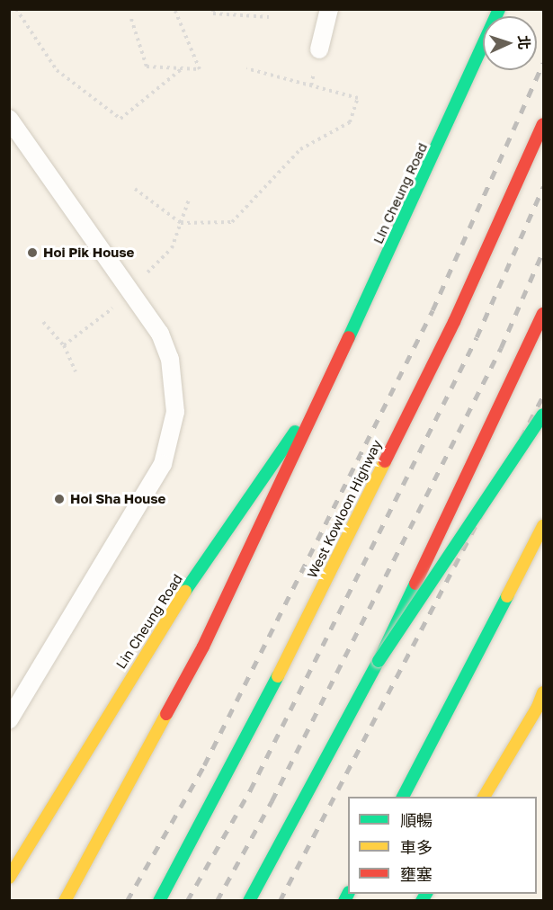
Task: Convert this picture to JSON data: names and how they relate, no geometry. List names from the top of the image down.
{
  "streets": {
    "main road": ["Lin Cheung Road", "West Kowloon Highway"]
  },
  "places": ["Hoi Pik House", "Hoi Sha House"],
  "legend": ["順暢", "車多", "壅塞"],
  "north": "right"
}
